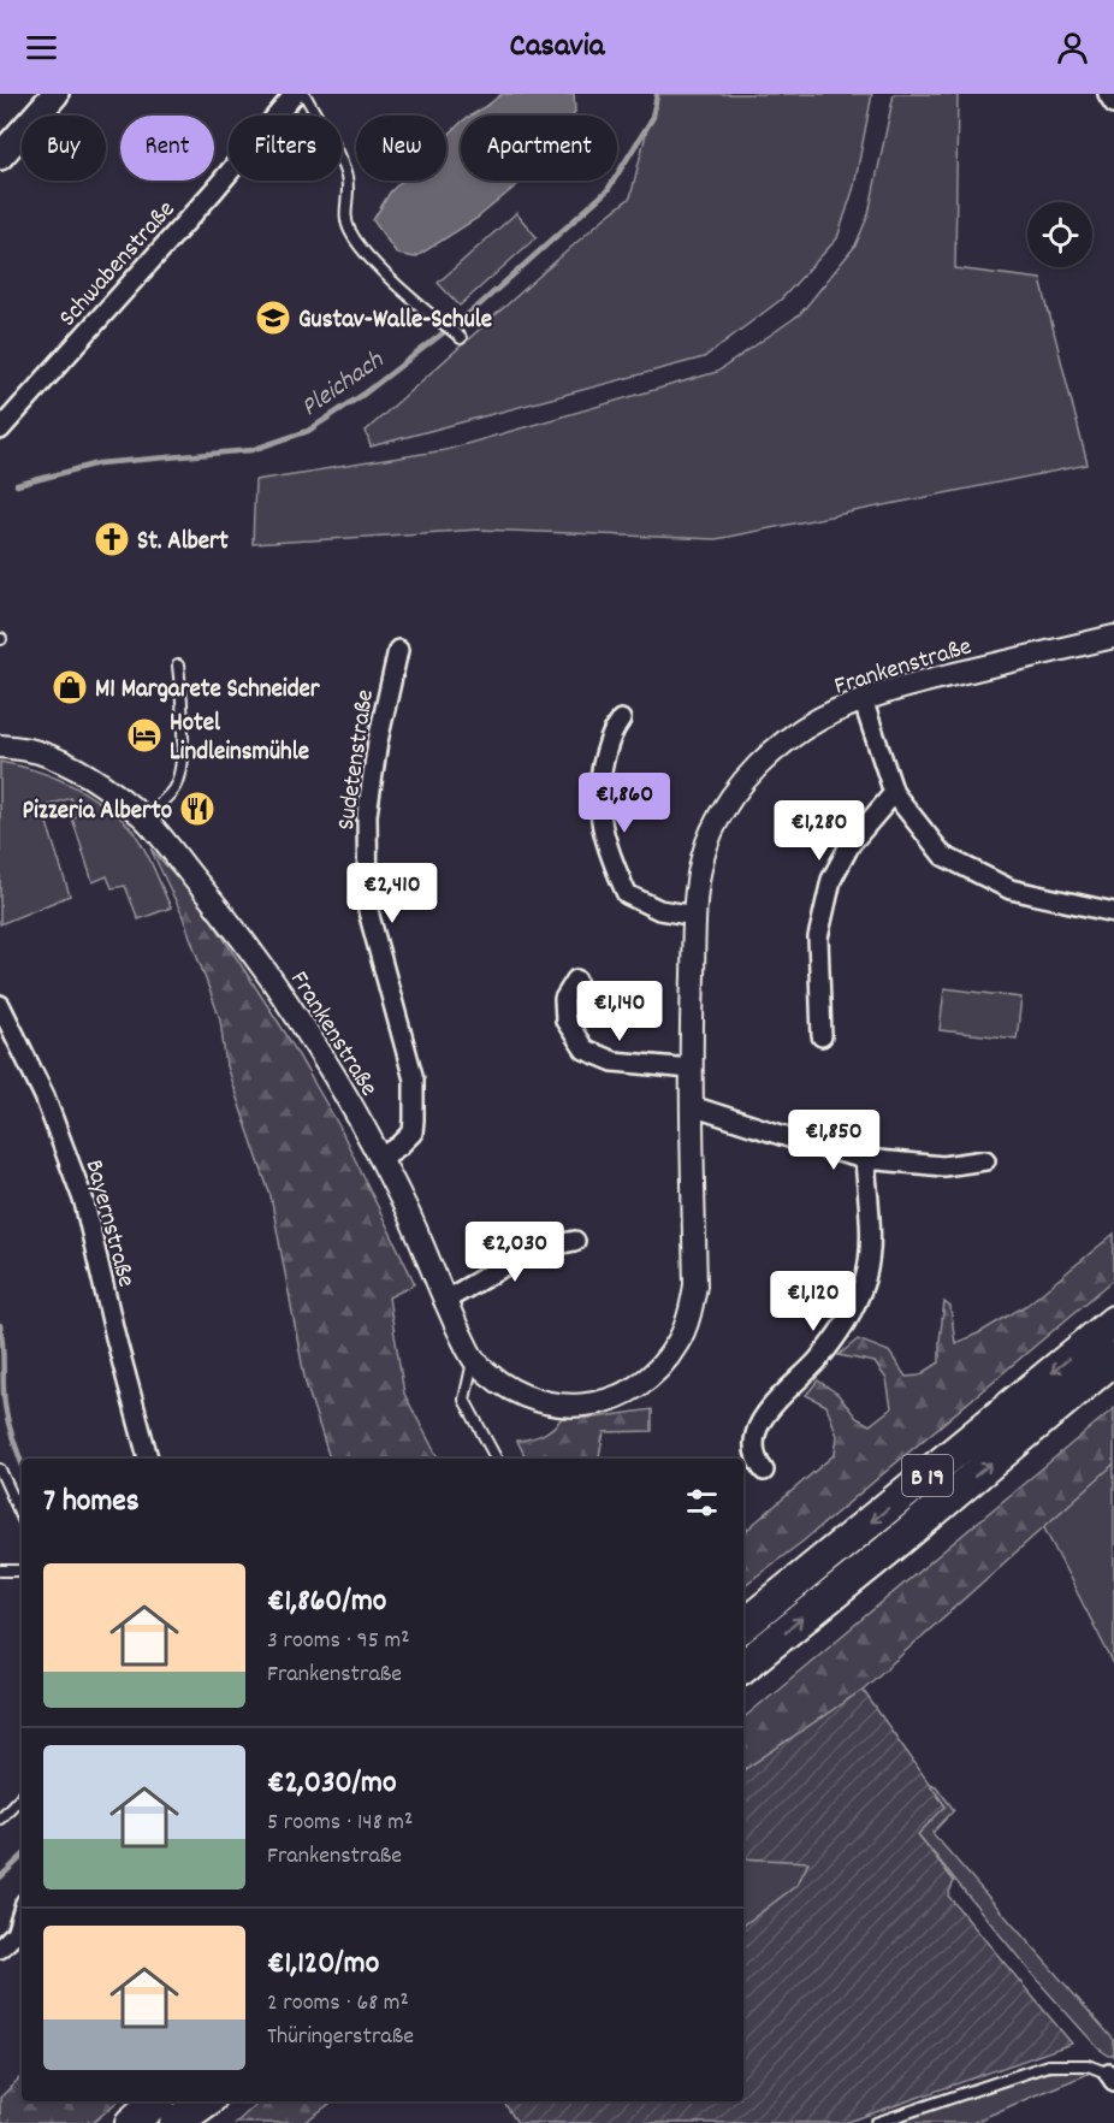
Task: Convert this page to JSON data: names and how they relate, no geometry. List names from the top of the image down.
{
  "streets": {
    "highway": ["B 19"],
    "street": [
      "Schwabenstraße",
      "Frankenstraße",
      "Sudetenstraße",
      "Bayernstraße"
    ]
  },
  "crossings": [
    ["Frankenstraße", "Sudetenstraße"]
  ],
  "water": ["Pleichach"],
  "places": {
    "school or university": ["Gustav-Walle-Schule"],
    "church": ["St. Albert"],
    "shop": ["M1 Margarete Schneider"],
    "hotel": ["Hotel Lindleinsmühle"],
    "restaurant": ["Pizzeria Alberto"]
  },
  "page": {
    "header": "Casavia",
    "chip": [
      "Buy",
      "Rent",
      "Filters",
      "New",
      "Apartment"
    ],
    "price": [
      "€1,860",
      "€1,280",
      "€2,410",
      "€1,140",
      "€1,850",
      "€2,030",
      "€1,120"
    ],
    "heading": "7 homes",
    "list": [
      {
        "name": "€1,860/mo",
        "note": "3 rooms · 95 m² · Frankenstraße"
      },
      {
        "name": "€2,030/mo",
        "note": "5 rooms · 148 m² · Frankenstraße"
      },
      {
        "name": "€1,120/mo",
        "note": "2 rooms · 68 m² · Thüringerstraße"
      }
    ]
  }
}
